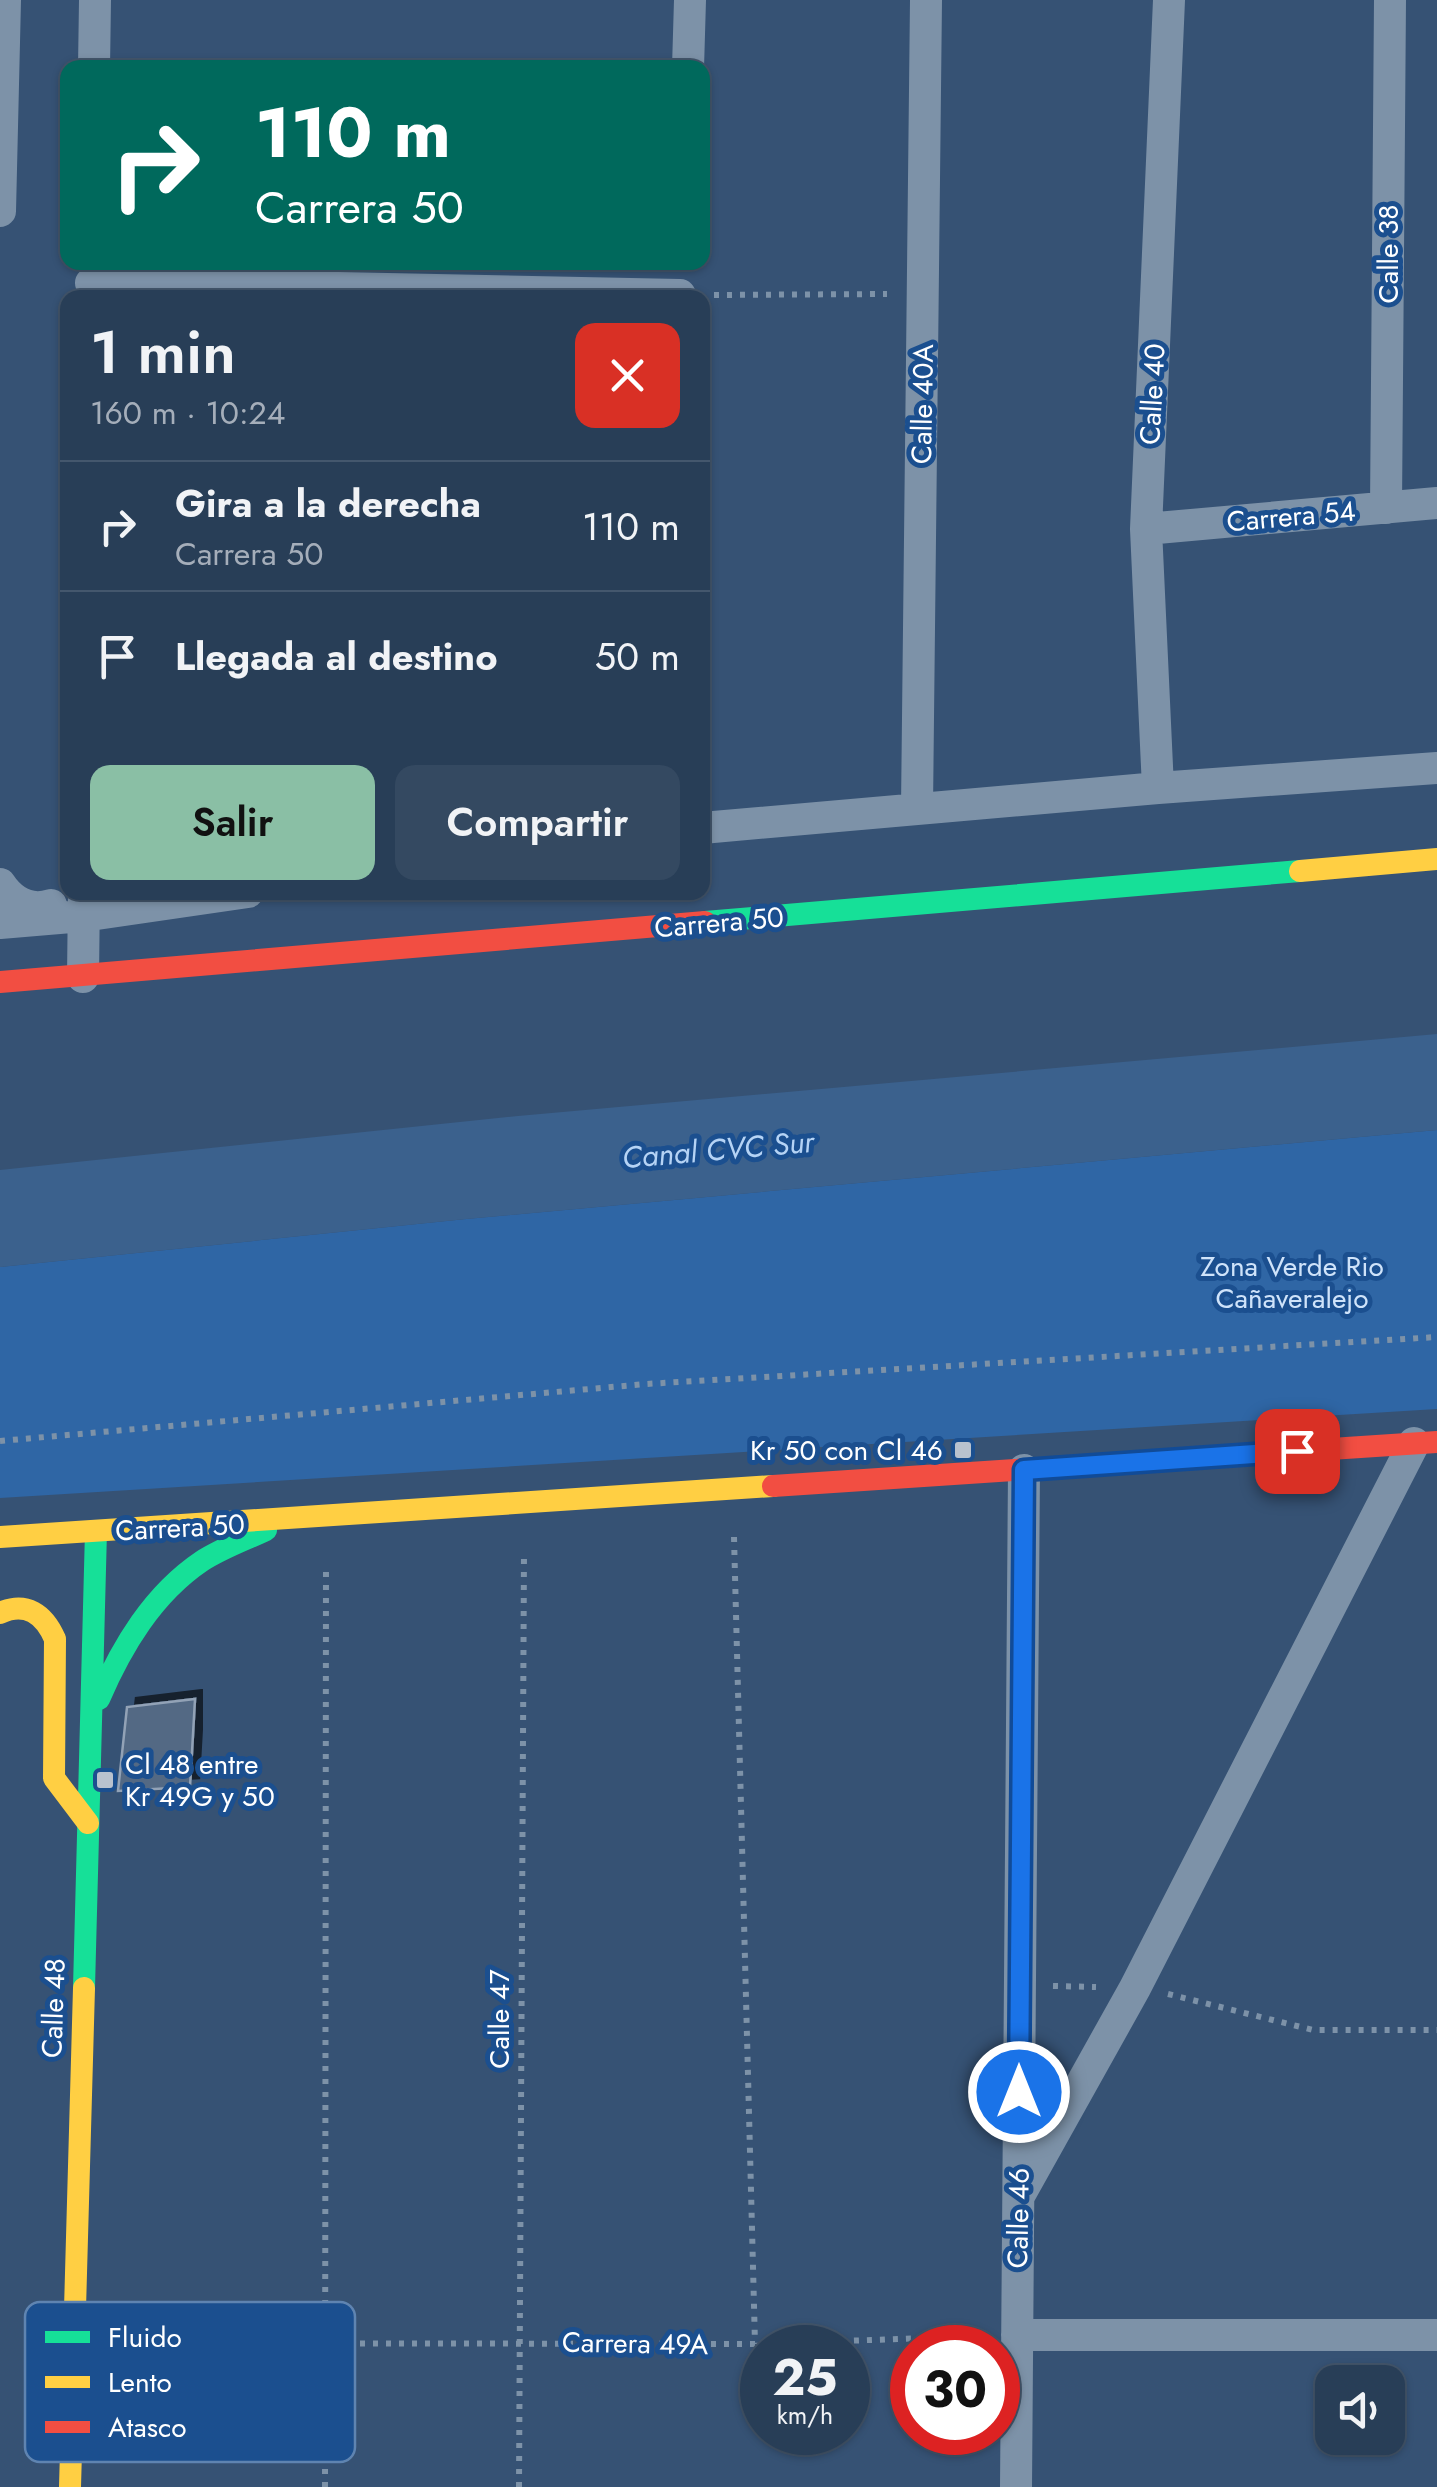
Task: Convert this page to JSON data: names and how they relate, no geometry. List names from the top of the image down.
{
  "streets": {
    "street": [
      "Calle 38",
      "Calle 40",
      "Calle 40A",
      "Carrera 54",
      "Carrera 50",
      "Calle 48",
      "Calle 46"
    ],
    "path": ["Calle 47", "Carrera 49A"]
  },
  "crossings": [
    ["Calle 38", "Carrera 54"],
    ["Calle 40", "Carrera 54"],
    ["Carrera 50", "Calle 48"],
    ["Carrera 50", "Calle 46"],
    ["Calle 47", "Carrera 49A"]
  ],
  "water": ["Canal CVC Sur"],
  "parks": ["Zona Verde Rio Cañaveralejo"],
  "places": {
    "transit": ["Kr 50 con Cl 46", "Cl 48 entre Kr 49G y 50"]
  },
  "legend": ["Fluido", "Lento", "Atasco"],
  "page": {
    "turn": ["110 m", "Carrera 50"],
    "heading": ["1 min", "160 m · 10:24"],
    "list": [
      {
        "name": "Gira a la derecha",
        "note": "Carrera 50",
        "value": "110 m"
      },
      {
        "name": "Llegada al destino",
        "value": "50 m"
      }
    ],
    "buttons": ["Salir", "Compartir"],
    "speed": "25 km/h",
    "limit": "30"
  }
}
